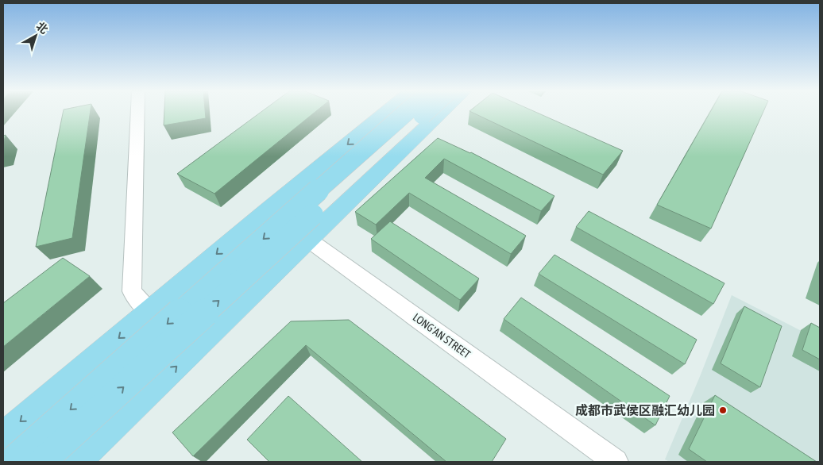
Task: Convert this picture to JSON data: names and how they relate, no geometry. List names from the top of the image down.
{
  "streets": {
    "street": ["LONG'AN STREET"]
  },
  "places": ["成都市武侯区融汇幼儿园"],
  "north": "top right"
}
